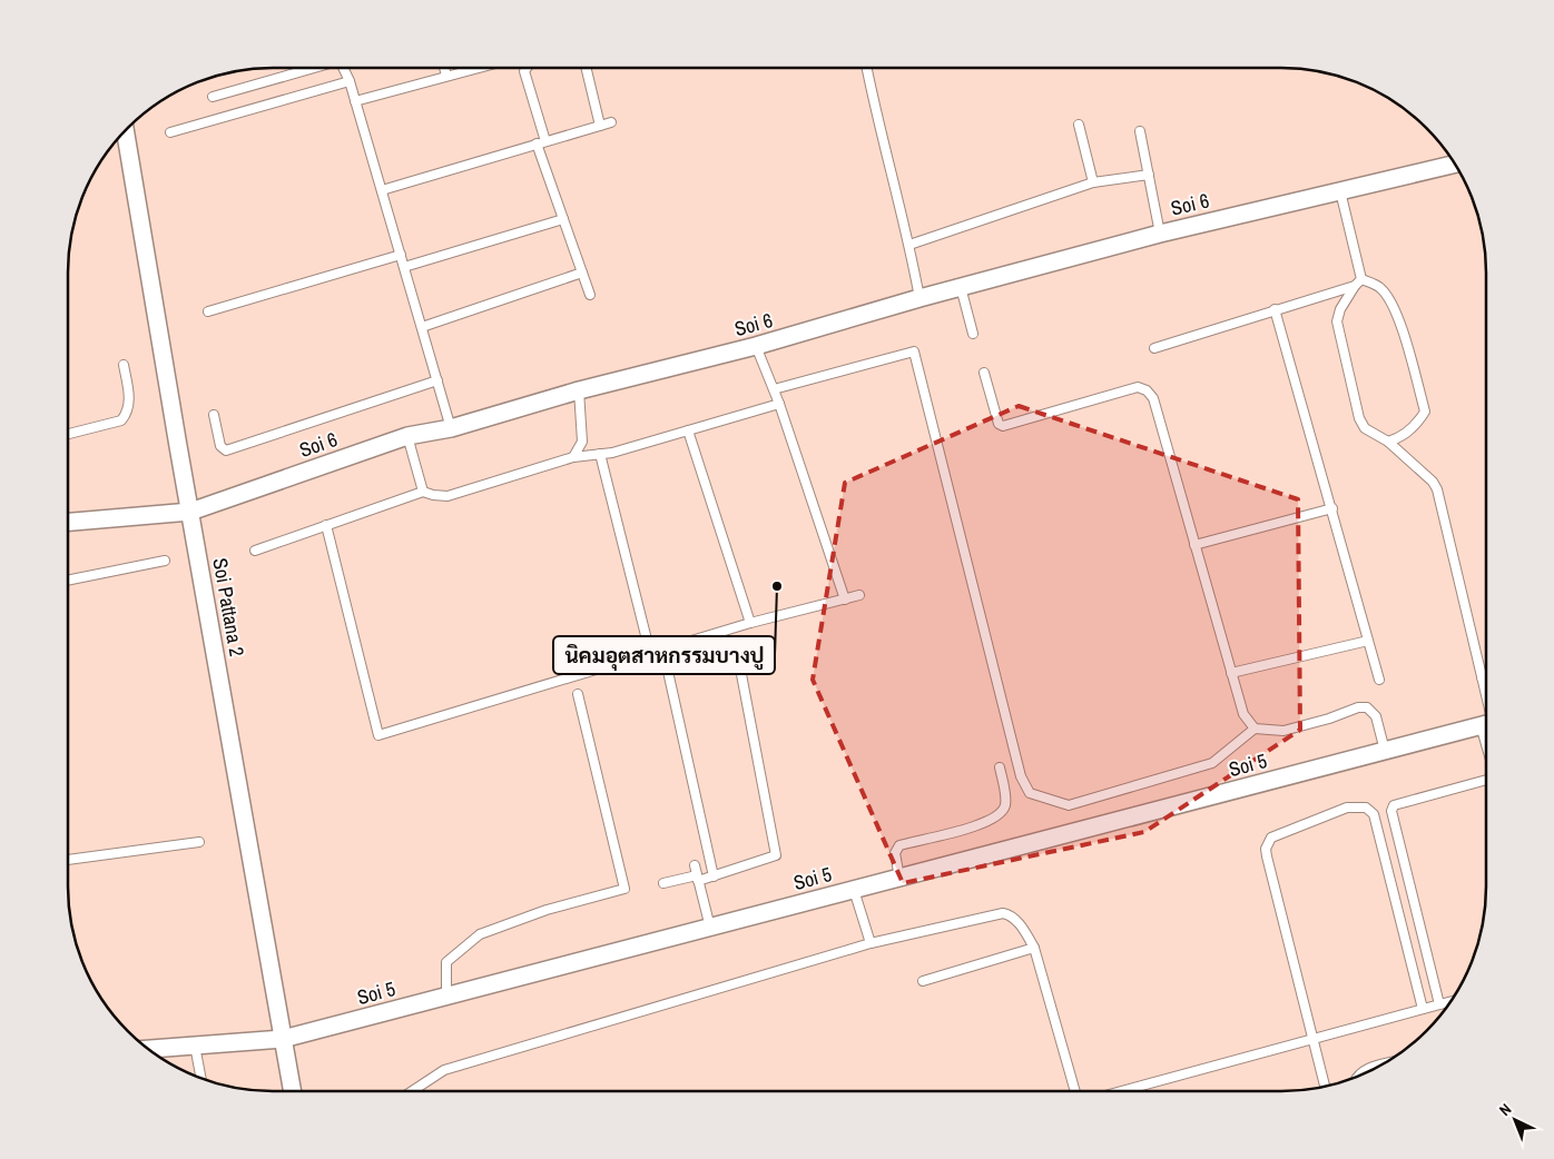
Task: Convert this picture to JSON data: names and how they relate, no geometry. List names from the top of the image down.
{
  "streets": {
    "street": ["Soi 6", "Soi Pattana 2", "Soi 5"]
  },
  "crossings": [
    ["Soi 6", "Soi Pattana 2"],
    ["Soi Pattana 2", "Soi 5"]
  ],
  "places": ["นิคมอุตสาหกรรมบางปู"],
  "north": "top left"
}
